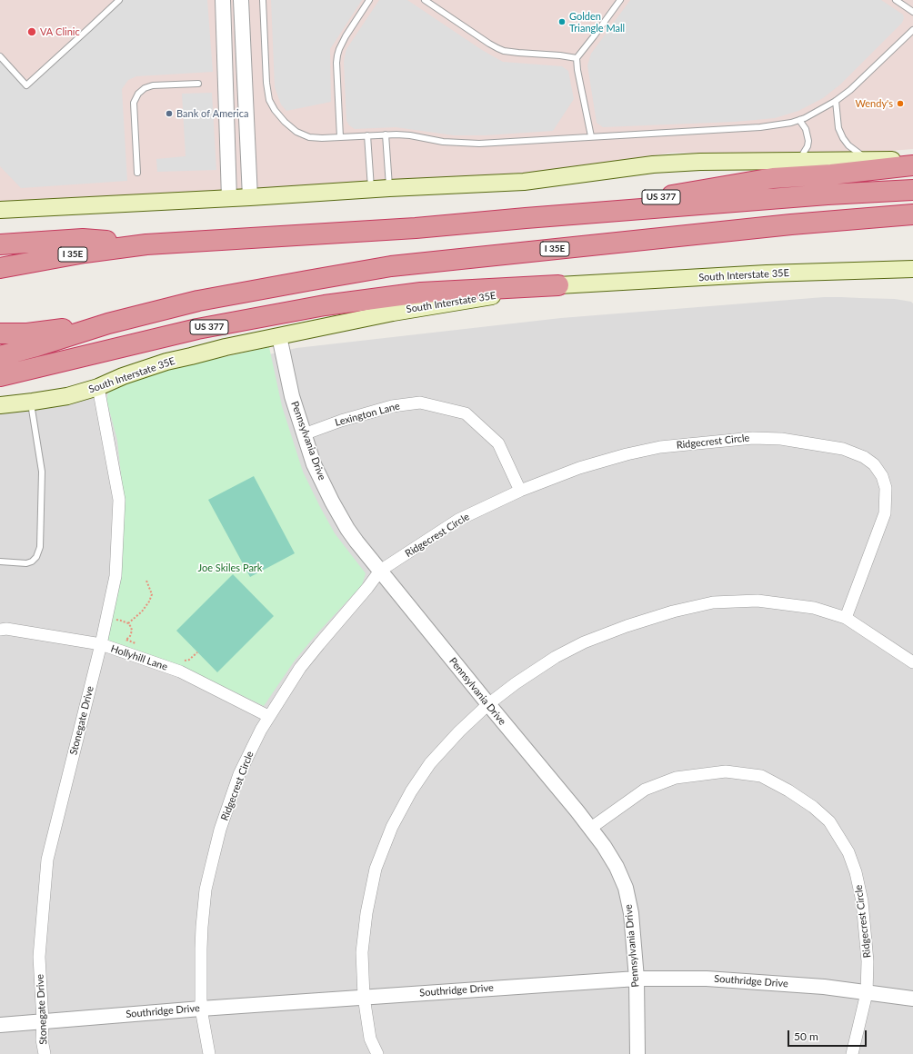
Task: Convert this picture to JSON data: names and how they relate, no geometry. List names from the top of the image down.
{
  "streets": {
    "highway": ["US 377", "I 35E"],
    "main road": ["South Interstate 35E"],
    "street": [
      "Lexington Lane",
      "Pennsylvania Drive",
      "Ridgecrest Circle",
      "Hollyhill Lane",
      "Stonegate Drive",
      "Southridge Drive"
    ]
  },
  "crossings": [
    ["US 377", "I 35E"],
    ["US 377", "South Interstate 35E"],
    ["South Interstate 35E", "Pennsylvania Drive"],
    ["South Interstate 35E", "Stonegate Drive"],
    ["Lexington Lane", "Pennsylvania Drive"],
    ["Lexington Lane", "Ridgecrest Circle"],
    ["Pennsylvania Drive", "Ridgecrest Circle"],
    ["Pennsylvania Drive", "Southridge Drive"],
    ["Ridgecrest Circle", "Hollyhill Lane"],
    ["Ridgecrest Circle", "Southridge Drive"],
    ["Hollyhill Lane", "Stonegate Drive"],
    ["Stonegate Drive", "Southridge Drive"]
  ],
  "parks": ["Joe Skiles Park"],
  "places": [
    "Golden Triangle Mall",
    "VA Clinic",
    "Wendy's",
    "Bank of America"
  ],
  "scale_bar": "50 m"
}
